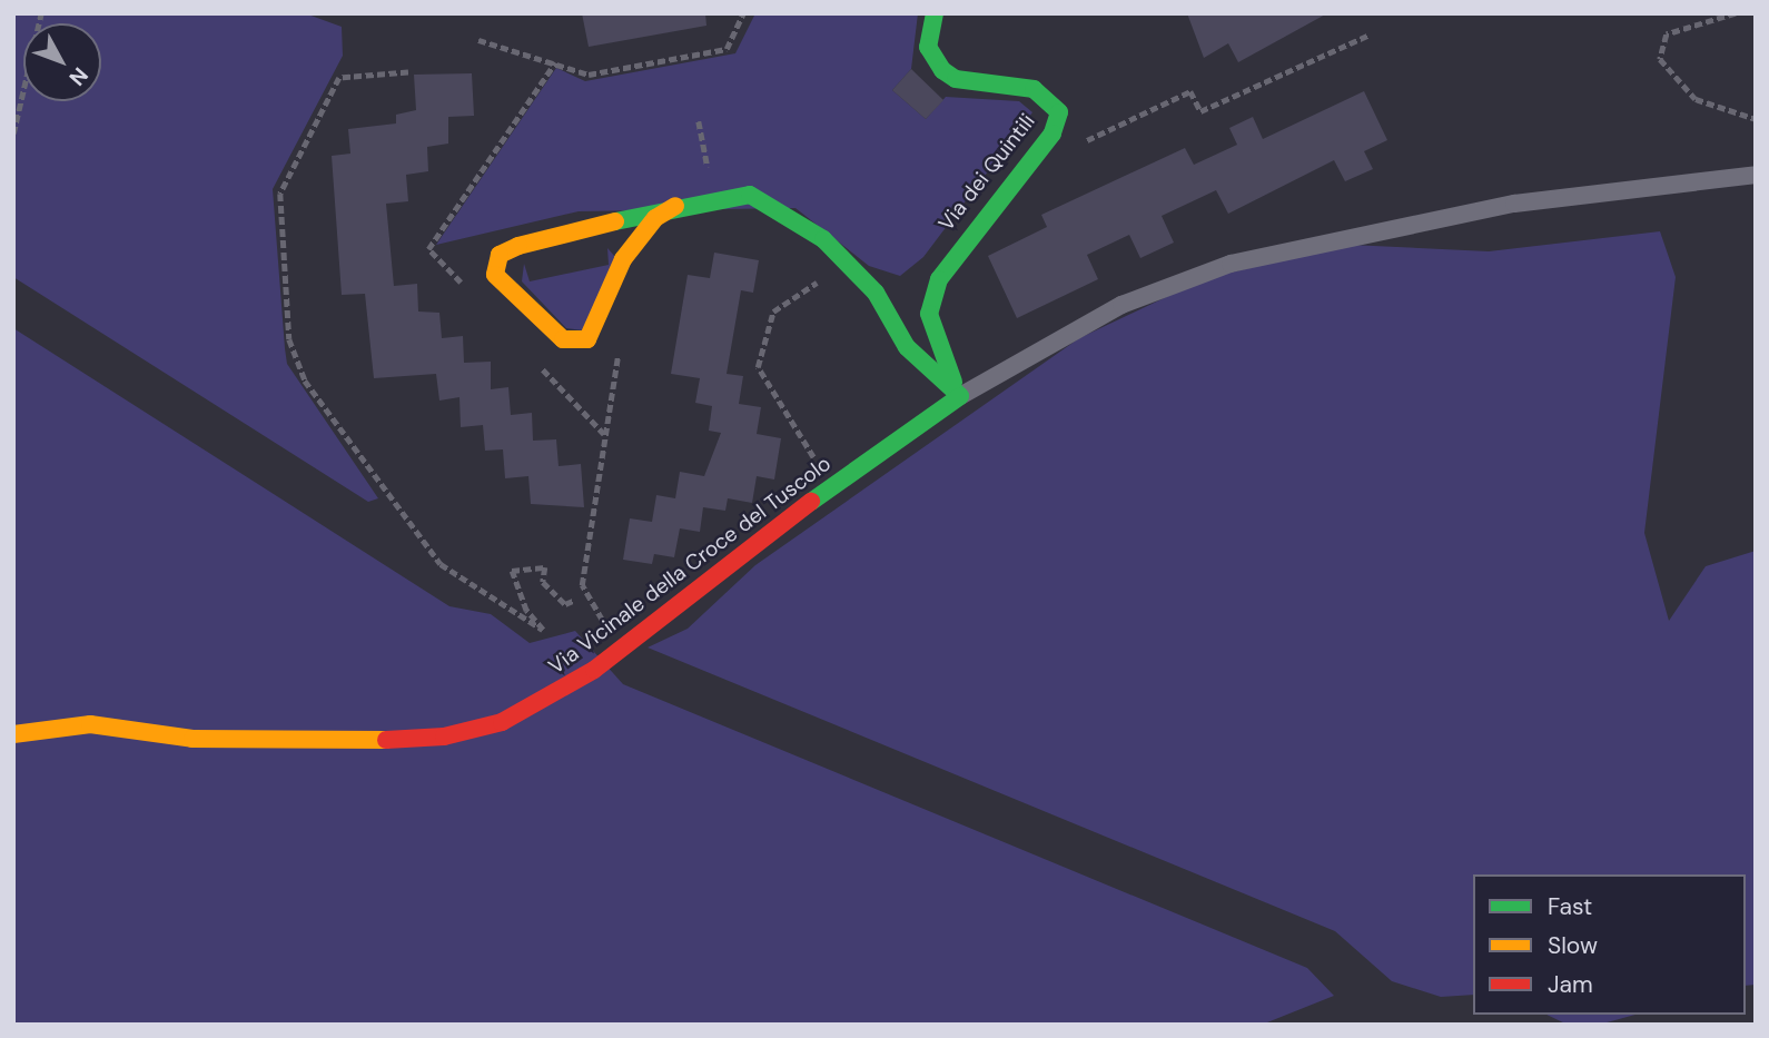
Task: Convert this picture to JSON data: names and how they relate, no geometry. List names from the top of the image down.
{
  "streets": {
    "street": ["Via dei Quintili", "Via Vicinale della Croce del Tuscolo"]
  },
  "crossings": [
    ["Via dei Quintili", "Via Vicinale della Croce del Tuscolo"]
  ],
  "legend": ["Fast", "Slow", "Jam"],
  "north": "bottom right"
}
